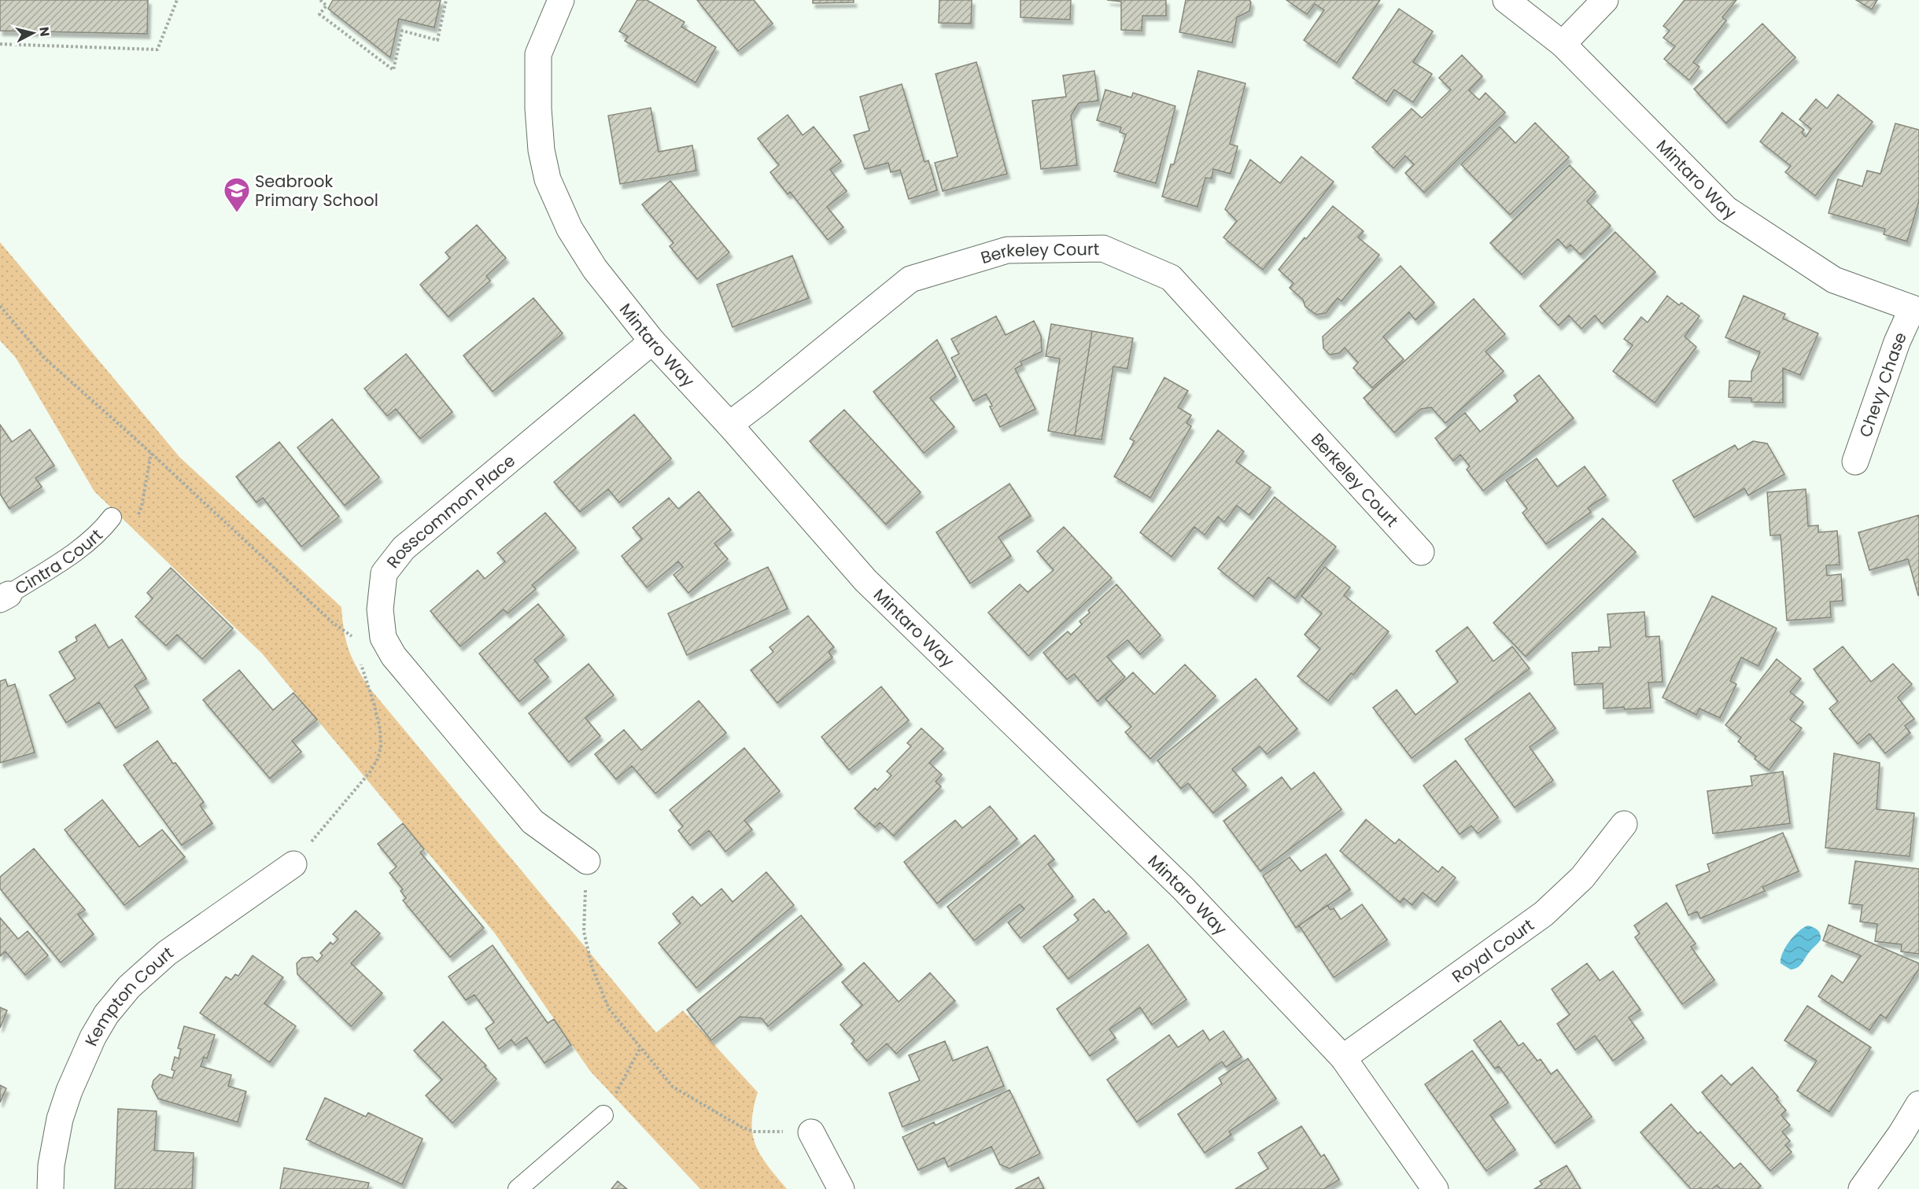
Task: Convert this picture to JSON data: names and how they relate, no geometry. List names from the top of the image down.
{
  "streets": {
    "street": [
      "Mintaro Way",
      "Berkeley Court",
      "Chevy Chase",
      "Rosscommon Place",
      "Royal Court",
      "Kempton Court"
    ],
    "lane": ["Cintra Court"]
  },
  "crossings": [
    ["Mintaro Way", "Berkeley Court"],
    ["Mintaro Way", "Chevy Chase"],
    ["Mintaro Way", "Rosscommon Place"],
    ["Mintaro Way", "Royal Court"]
  ],
  "places": {
    "school or university": ["Seabrook Primary School"]
  },
  "north": "right"
}
